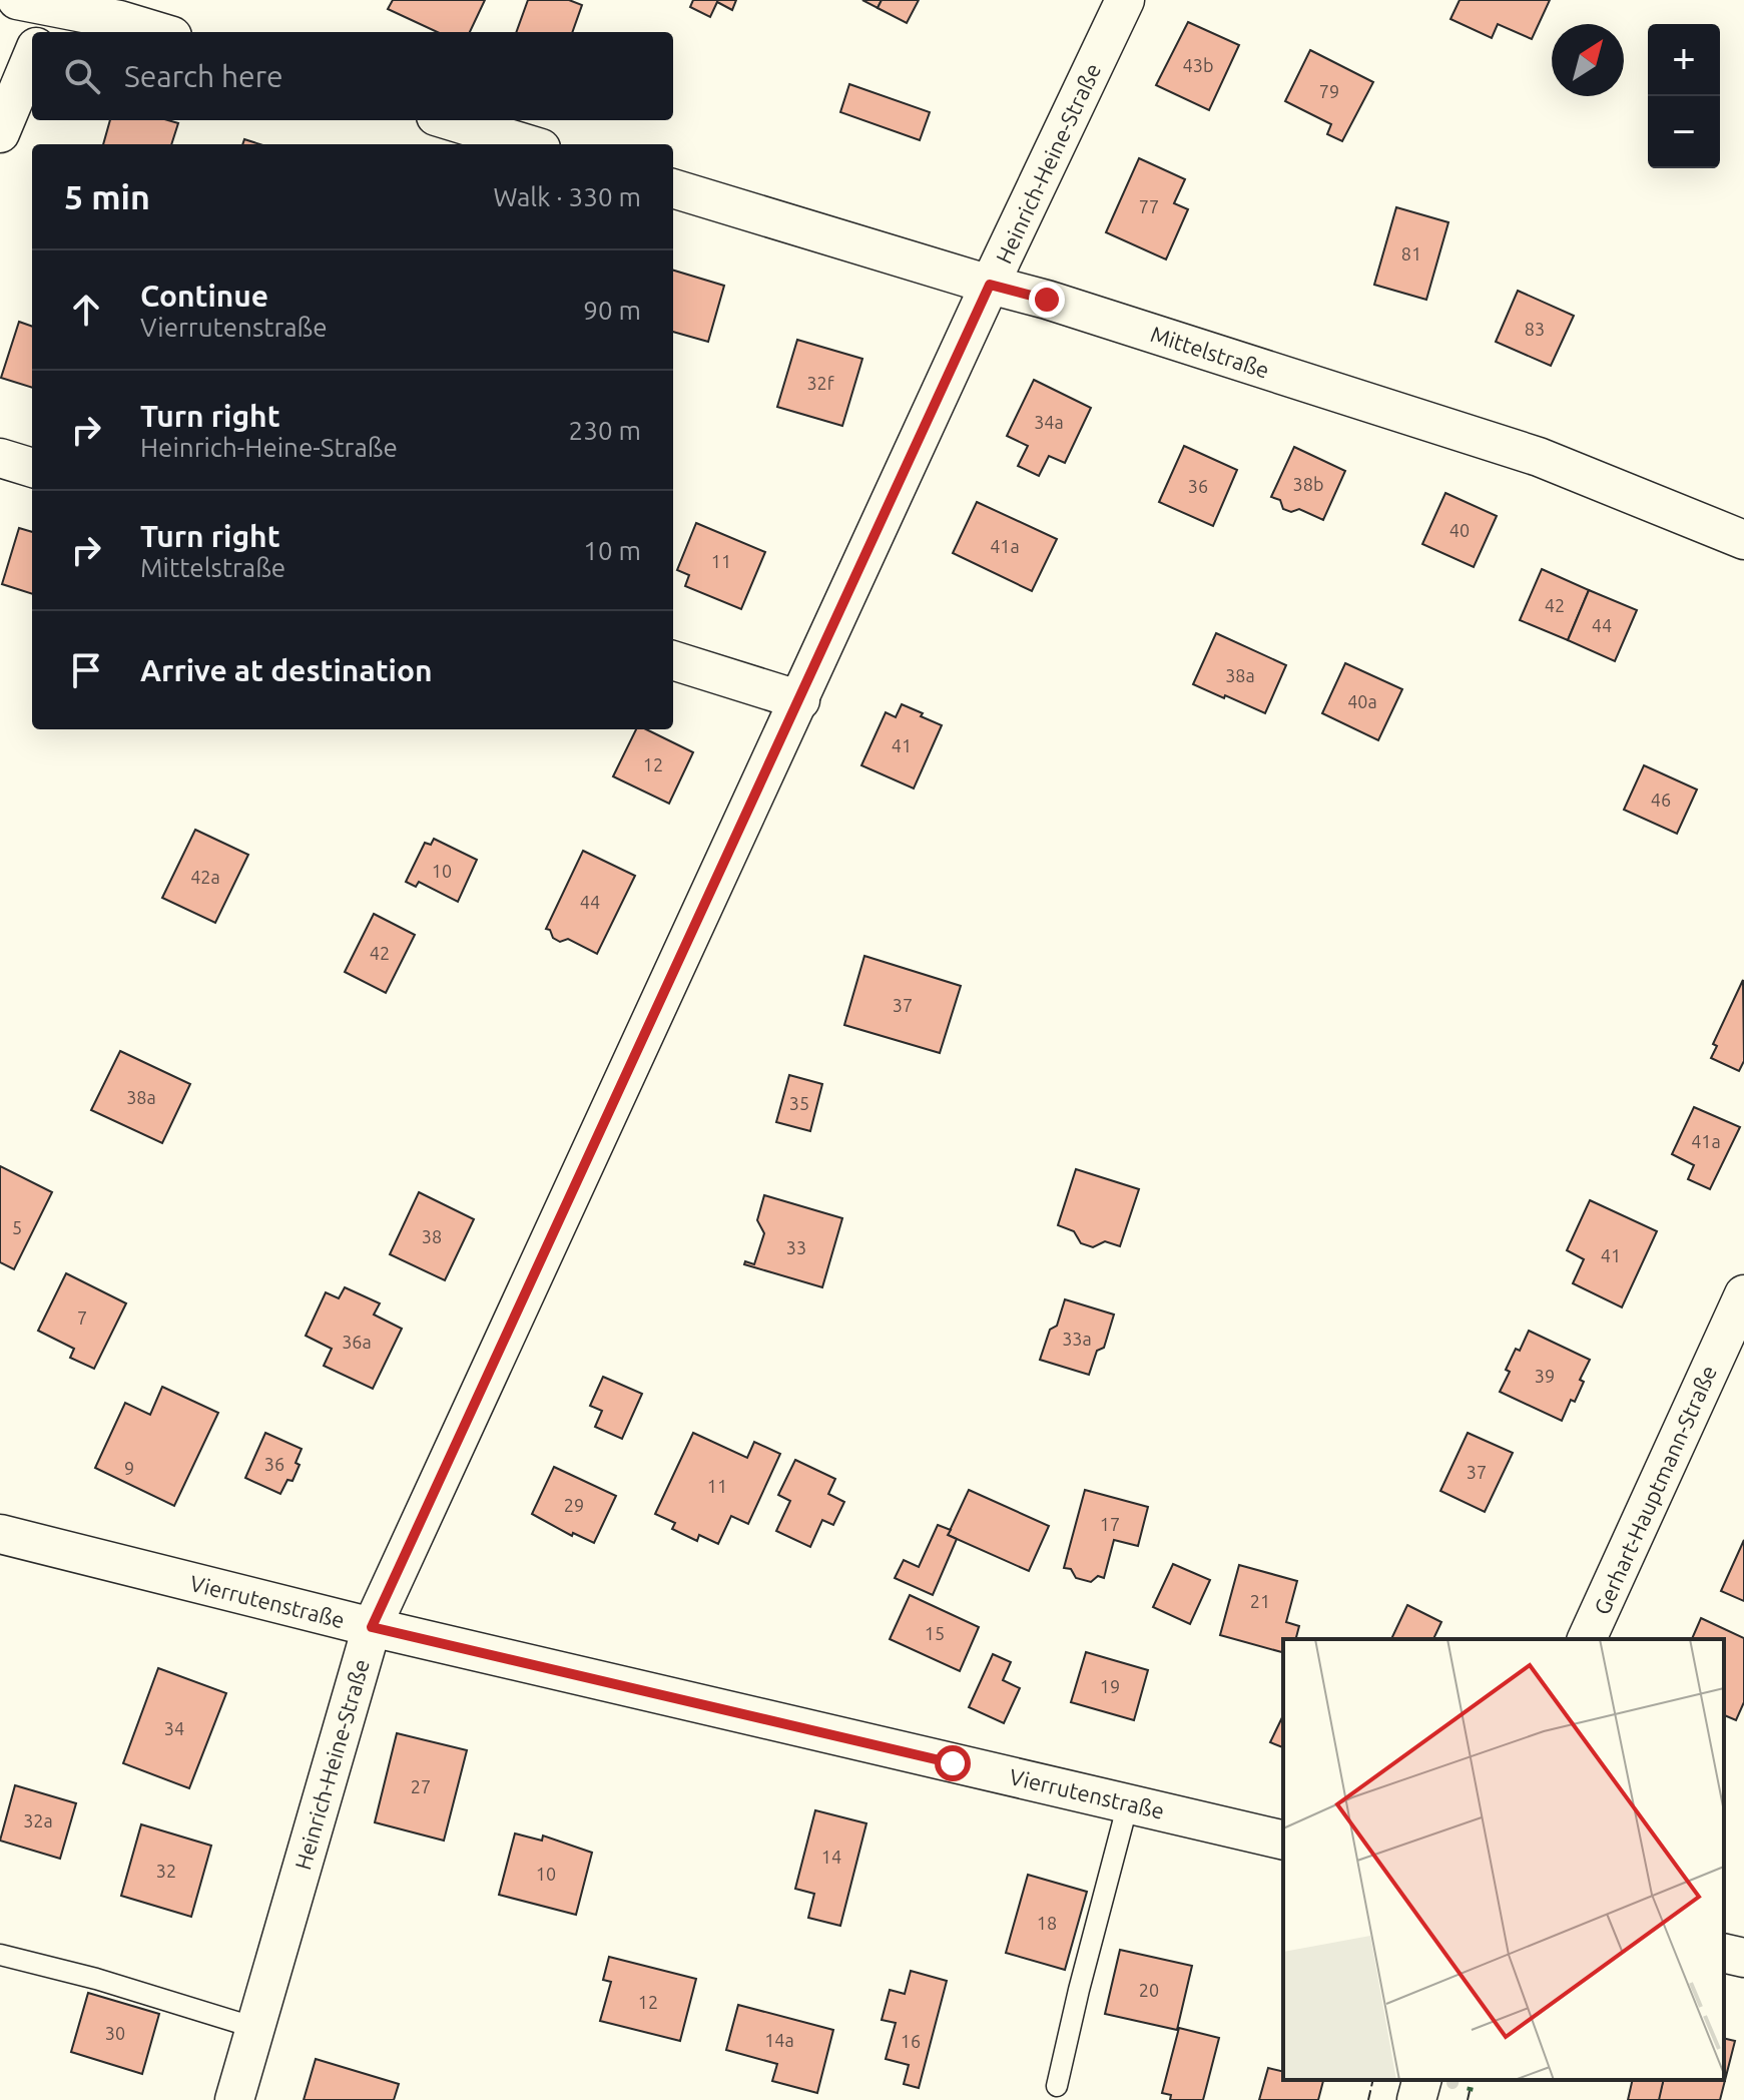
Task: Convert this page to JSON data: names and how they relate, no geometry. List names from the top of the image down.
{
  "streets": {
    "street": [
      "Heinrich-Heine-Straße",
      "Mittelstraße",
      "Gerhart-Hauptmann-Straße",
      "Vierrutenstraße"
    ]
  },
  "crossings": [
    ["Heinrich-Heine-Straße", "Mittelstraße"],
    ["Heinrich-Heine-Straße", "Vierrutenstraße"]
  ],
  "house_numbers": [
    "43b",
    "79",
    "77",
    "81",
    "83",
    "32f",
    "34a",
    "38b",
    "36",
    "40",
    "41a",
    "11",
    "42",
    "44",
    "38a",
    "40a",
    "41",
    "12",
    "46",
    "10",
    "42a",
    "44",
    "42",
    "37",
    "38a",
    "35",
    "41a",
    "5",
    "38",
    "33",
    "41",
    "7",
    "33a",
    "36a",
    "39",
    "36",
    "9",
    "37",
    "11",
    "29",
    "17",
    "21",
    "15",
    "19",
    "34",
    "27",
    "32a",
    "14",
    "32",
    "10",
    "18",
    "20",
    "12",
    "30",
    "14a",
    "16"
  ],
  "north": "top right",
  "page": {
    "map_buttons": ["+", "−"],
    "search": "Search here",
    "heading": ["5 min", "Walk · 330 m"],
    "list": [
      ["Continue", "Vierrutenstraße", "90 m"],
      ["Turn right", "Heinrich-Heine-Straße", "230 m"],
      ["Turn right", "Mittelstraße", "10 m"],
      "Arrive at destination"
    ]
  }
}
